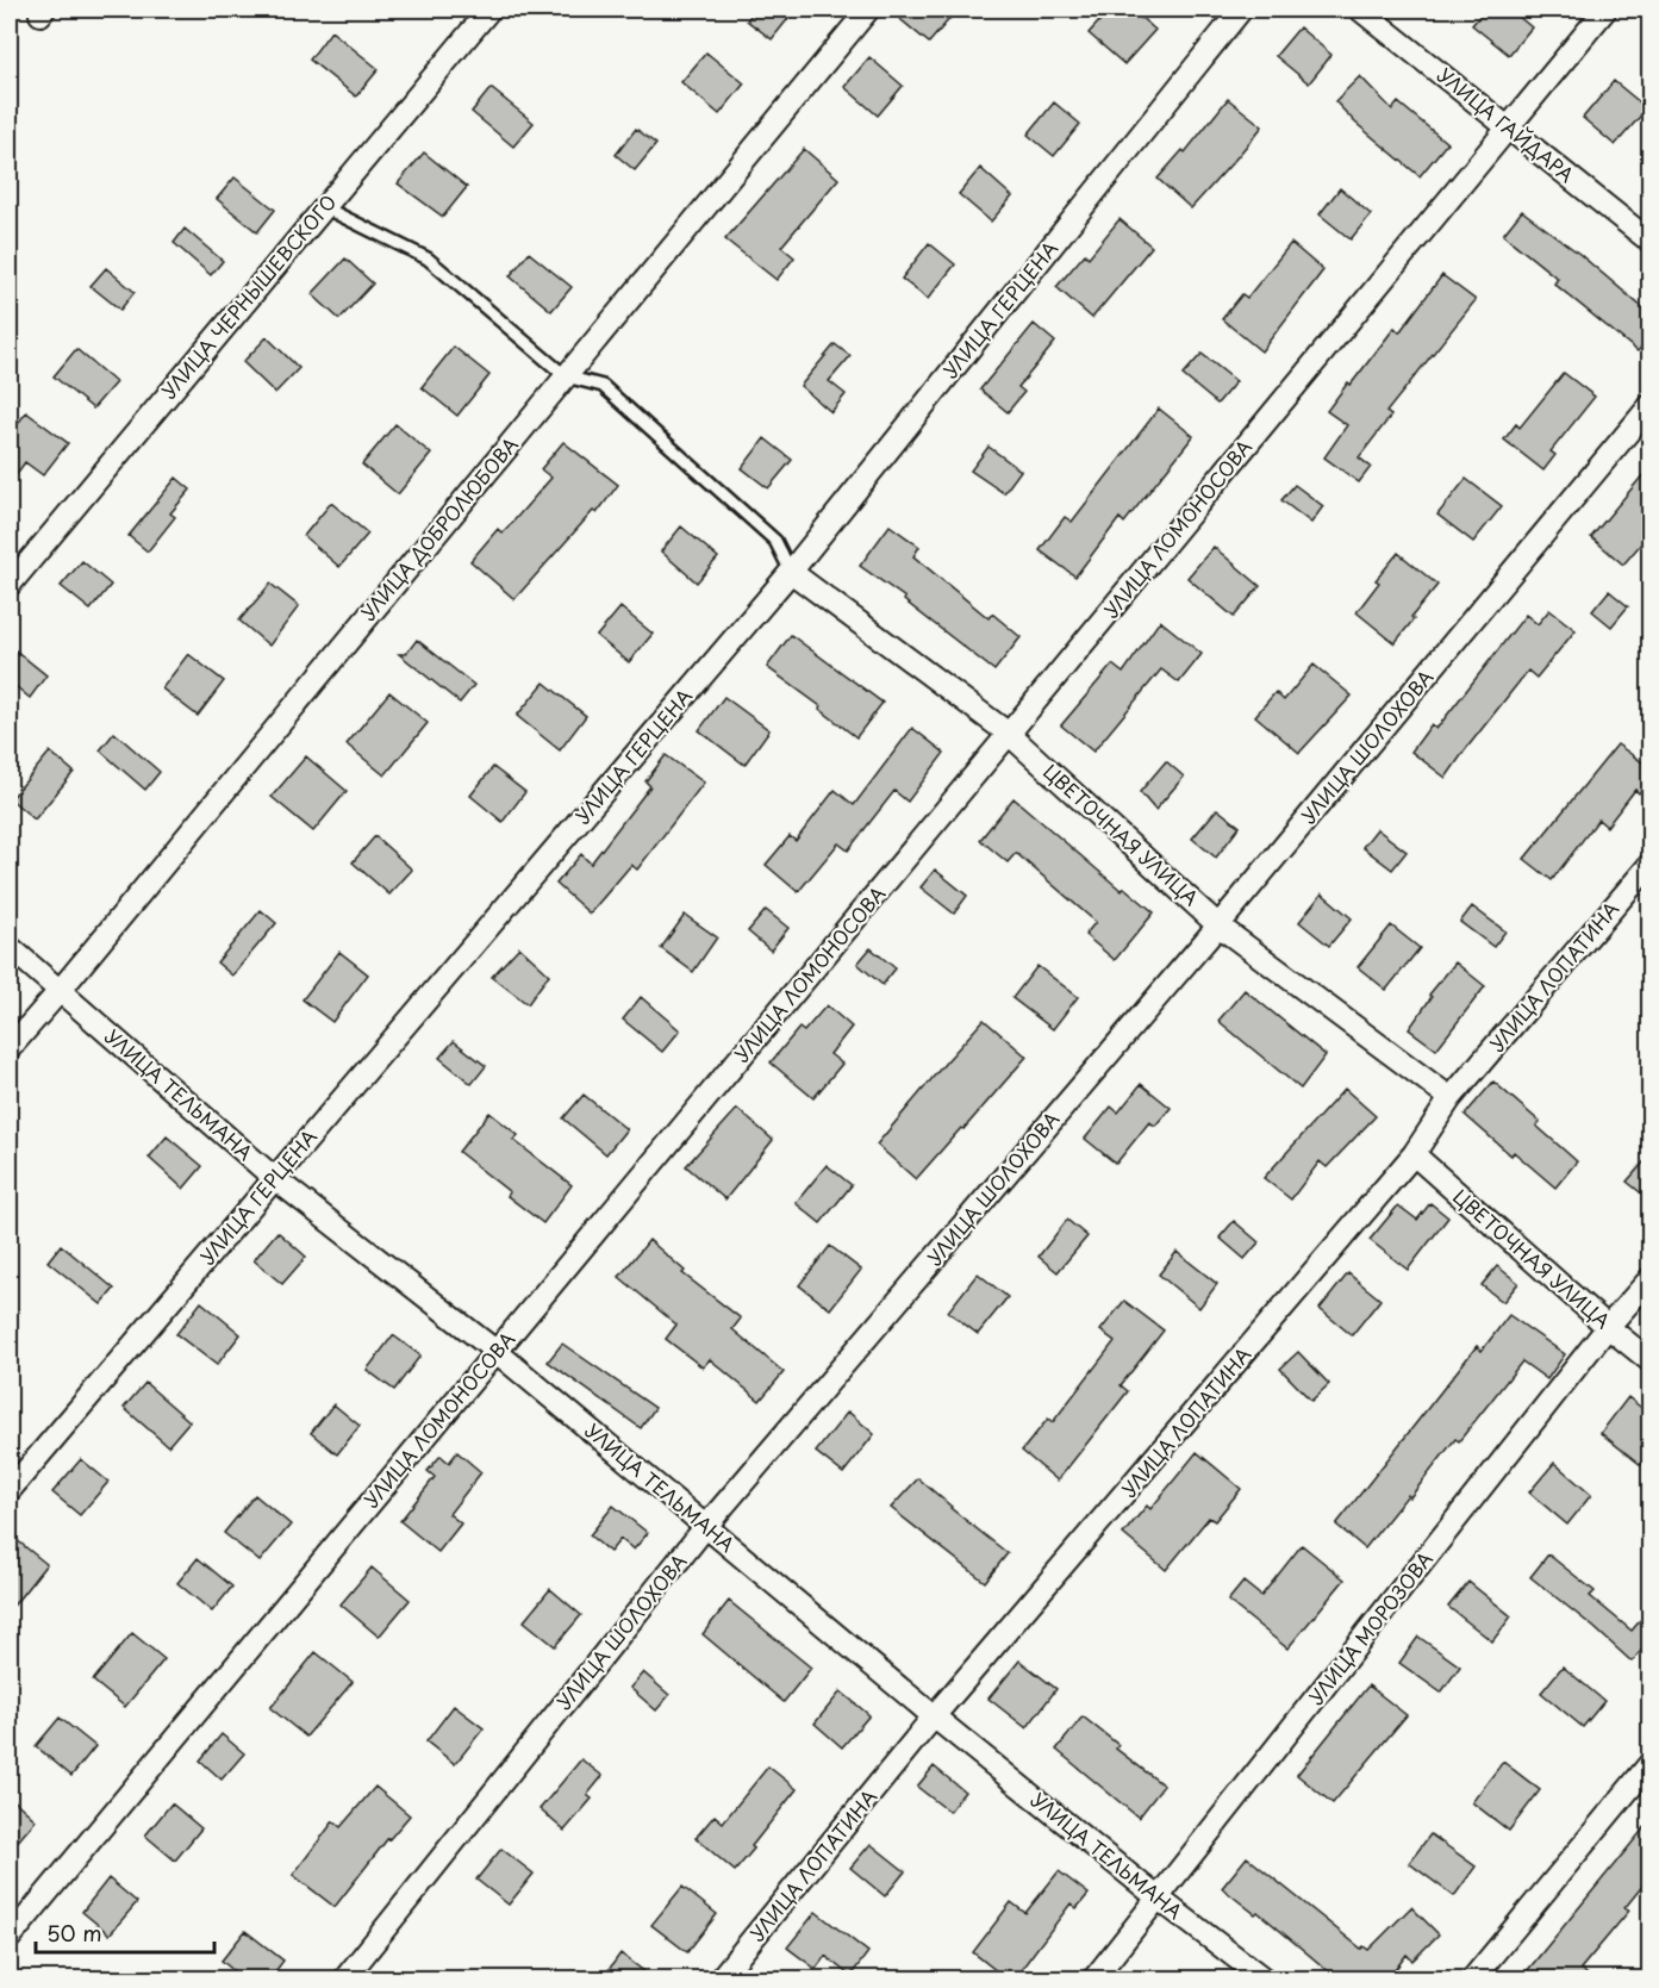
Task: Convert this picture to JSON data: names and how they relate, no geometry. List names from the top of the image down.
{
  "streets": {
    "street": [
      "УЛИЦА ГАЙДАРА",
      "УЛИЦА ЧЕРНЫШЕВСКОГО",
      "УЛИЦА ГЕРЦЕНА",
      "УЛИЦА ДОБРОЛЮБОВА",
      "УЛИЦА ЛОМОНОСОВА",
      "УЛИЦА ШОЛОХОВА",
      "ЦВЕТОЧНАЯ УЛИЦА",
      "УЛИЦА ЛОПАТИНА",
      "УЛИЦА ТЕЛЬМАНА",
      "УЛИЦА МОРОЗОВА"
    ]
  },
  "crossings": [
    ["УЛИЦА ГАЙДАРА", "УЛИЦА ЛОМОНОСОВА"],
    ["УЛИЦА ГЕРЦЕНА", "ЦВЕТОЧНАЯ УЛИЦА"],
    ["УЛИЦА ГЕРЦЕНА", "УЛИЦА ТЕЛЬМАНА"],
    ["УЛИЦА ДОБРОЛЮБОВА", "УЛИЦА ТЕЛЬМАНА"],
    ["УЛИЦА ЛОМОНОСОВА", "ЦВЕТОЧНАЯ УЛИЦА"],
    ["УЛИЦА ЛОМОНОСОВА", "УЛИЦА ТЕЛЬМАНА"],
    ["УЛИЦА ШОЛОХОВА", "ЦВЕТОЧНАЯ УЛИЦА"],
    ["УЛИЦА ШОЛОХОВА", "УЛИЦА ТЕЛЬМАНА"],
    ["ЦВЕТОЧНАЯ УЛИЦА", "УЛИЦА ЛОПАТИНА"],
    ["ЦВЕТОЧНАЯ УЛИЦА", "УЛИЦА МОРОЗОВА"],
    ["УЛИЦА ЛОПАТИНА", "УЛИЦА ТЕЛЬМАНА"],
    ["УЛИЦА ТЕЛЬМАНА", "УЛИЦА МОРОЗОВА"]
  ],
  "scale_bar": "50 m"
}
